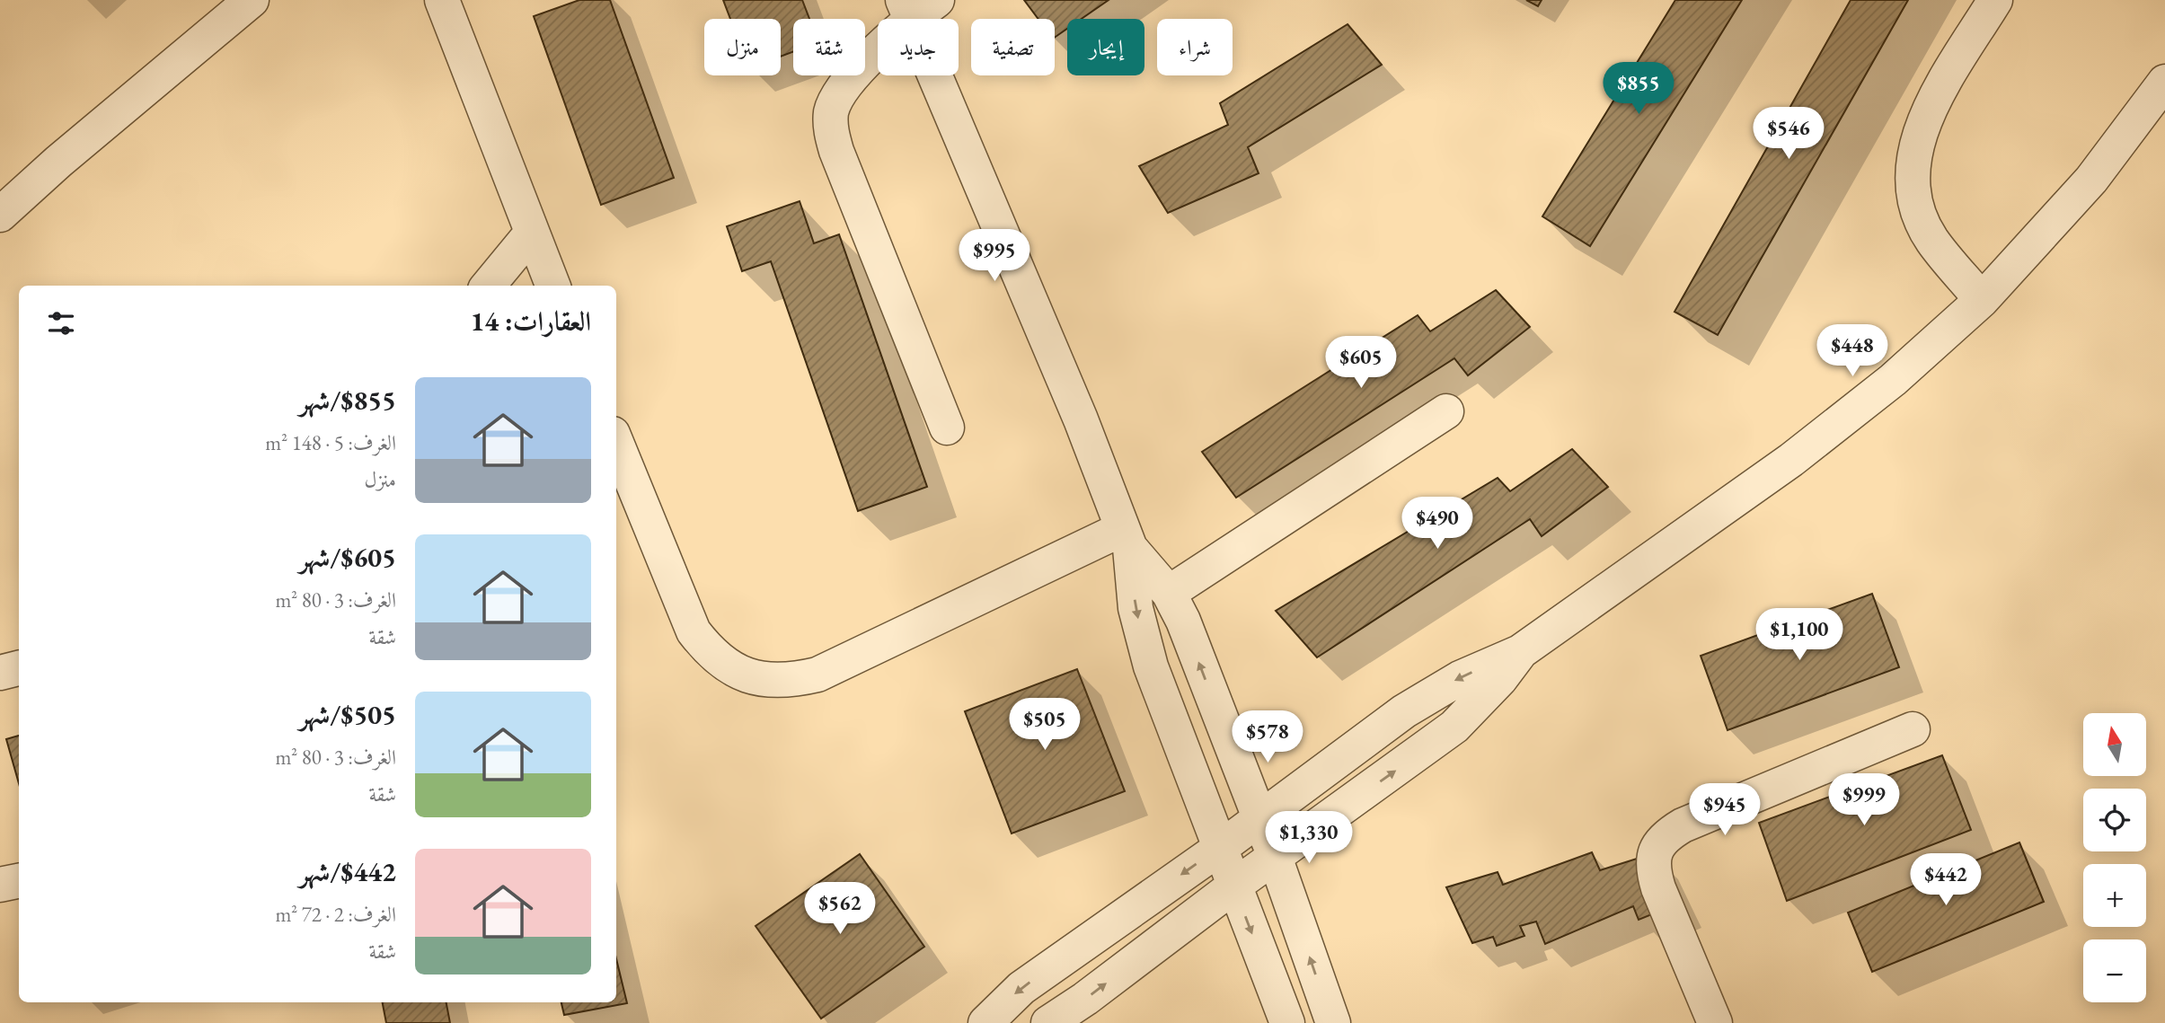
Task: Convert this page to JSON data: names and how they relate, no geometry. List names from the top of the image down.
{
  "north": "top",
  "page": {
    "chip": [
      "شراء",
      "إيجار",
      "تصفية",
      "جديد",
      "شقة",
      "منزل"
    ],
    "price": [
      "$855",
      "$546",
      "$995",
      "$448",
      "$605",
      "$490",
      "$1,100",
      "$505",
      "$578",
      "$999",
      "$945",
      "$1,330",
      "$442",
      "$562"
    ],
    "heading": "العقارات: 14",
    "list": [
      {
        "name": "$855/شهر",
        "note": "الغرف: 5 · 148 m² · منزل"
      },
      {
        "name": "$605/شهر",
        "note": "الغرف: 3 · 80 m² · شقة"
      },
      {
        "name": "$505/شهر",
        "note": "الغرف: 3 · 80 m² · شقة"
      },
      {
        "name": "$442/شهر",
        "note": "الغرف: 2 · 72 m² · شقة"
      }
    ],
    "map_buttons": ["+", "−"]
  }
}
